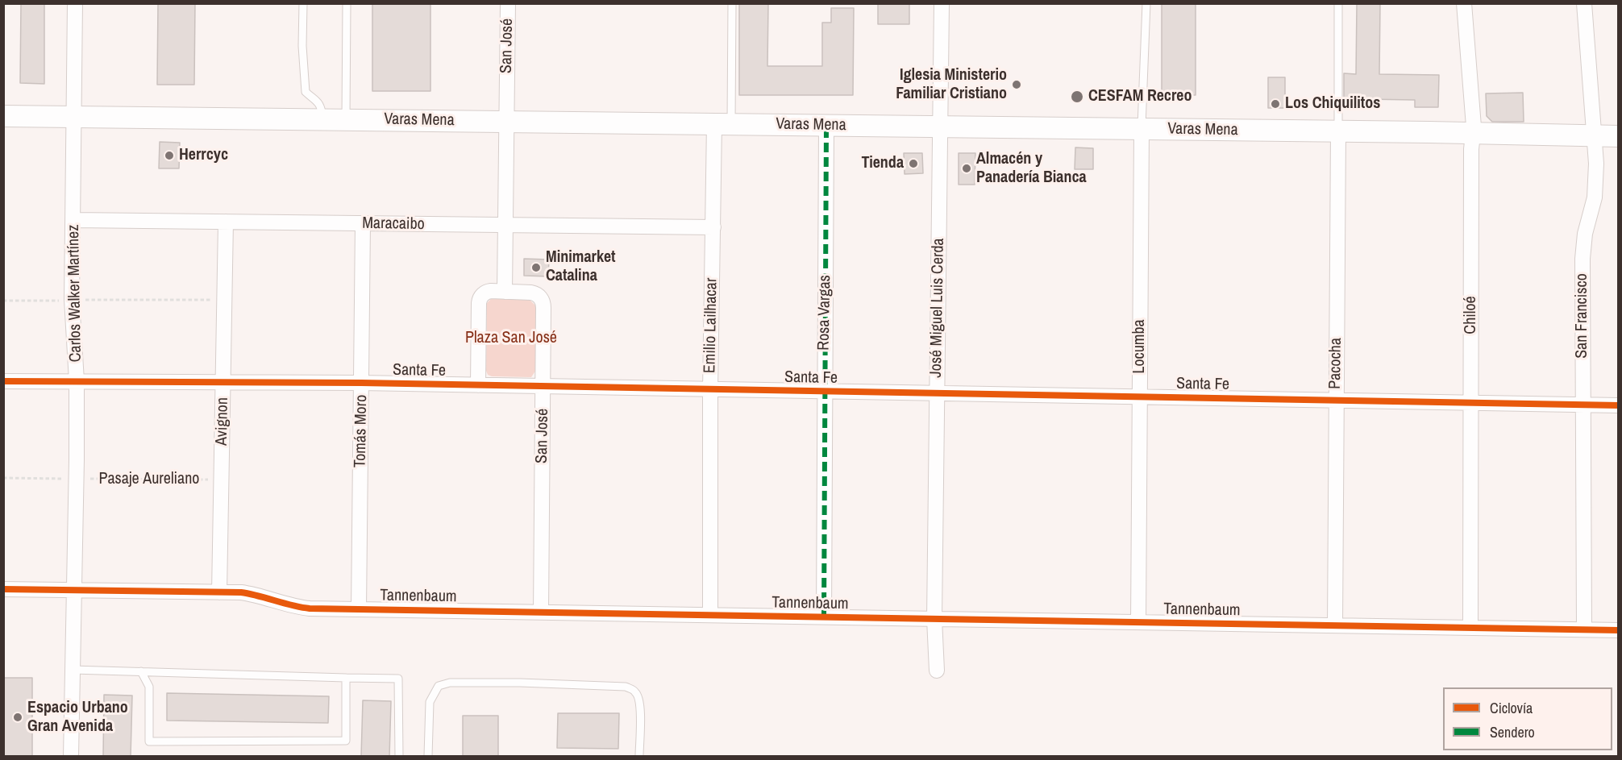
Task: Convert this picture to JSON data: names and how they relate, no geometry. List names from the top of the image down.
{
  "streets": {
    "street": [
      "San José",
      "Varas Mena",
      "Maracaibo",
      "Carlos Walker Martínez",
      "José Miguel Luis Cerda",
      "Rosa Vargas",
      "Chiloé",
      "San Francisco",
      "Emilio Lailhacar",
      "Locumba",
      "Pacocha",
      "Santa Fe",
      "Avignon",
      "Tomás Moro",
      "Tannenbaum"
    ],
    "path": ["Pasaje Aureliano"]
  },
  "crossings": [
    ["San José", "Varas Mena"],
    ["San José", "Maracaibo"],
    ["San José", "Santa Fe"],
    ["San José", "Tannenbaum"],
    ["Varas Mena", "Carlos Walker Martínez"],
    ["Varas Mena", "José Miguel Luis Cerda"],
    ["Varas Mena", "Rosa Vargas"],
    ["Varas Mena", "Chiloé"],
    ["Varas Mena", "San Francisco"],
    ["Varas Mena", "Emilio Lailhacar"],
    ["Varas Mena", "Locumba"],
    ["Varas Mena", "Pacocha"],
    ["Maracaibo", "Carlos Walker Martínez"],
    ["Maracaibo", "Emilio Lailhacar"],
    ["Maracaibo", "Avignon"],
    ["Maracaibo", "Tomás Moro"],
    ["Carlos Walker Martínez", "Santa Fe"],
    ["Carlos Walker Martínez", "Pasaje Aureliano"],
    ["Carlos Walker Martínez", "Tannenbaum"],
    ["José Miguel Luis Cerda", "Santa Fe"],
    ["José Miguel Luis Cerda", "Tannenbaum"],
    ["Rosa Vargas", "Santa Fe"],
    ["Rosa Vargas", "Tannenbaum"],
    ["Chiloé", "Santa Fe"],
    ["Chiloé", "Tannenbaum"],
    ["San Francisco", "Santa Fe"],
    ["San Francisco", "Tannenbaum"],
    ["Emilio Lailhacar", "Santa Fe"],
    ["Emilio Lailhacar", "Tannenbaum"],
    ["Locumba", "Santa Fe"],
    ["Locumba", "Tannenbaum"],
    ["Pacocha", "Santa Fe"],
    ["Pacocha", "Tannenbaum"],
    ["Santa Fe", "Avignon"],
    ["Santa Fe", "Tomás Moro"],
    ["Avignon", "Pasaje Aureliano"],
    ["Avignon", "Tannenbaum"],
    ["Tomás Moro", "Tannenbaum"]
  ],
  "parks": ["Plaza San José"],
  "places": [
    "Iglesia Ministerio Familiar Cristiano",
    "CESFAM Recreo",
    "Los Chiquilitos",
    "Herrcyc",
    "Tienda",
    "Almacén y Panadería Bianca",
    "Minimarket Catalina",
    "Espacio Urbano Gran Avenida"
  ],
  "legend": ["Ciclovía", "Sendero"]
}
